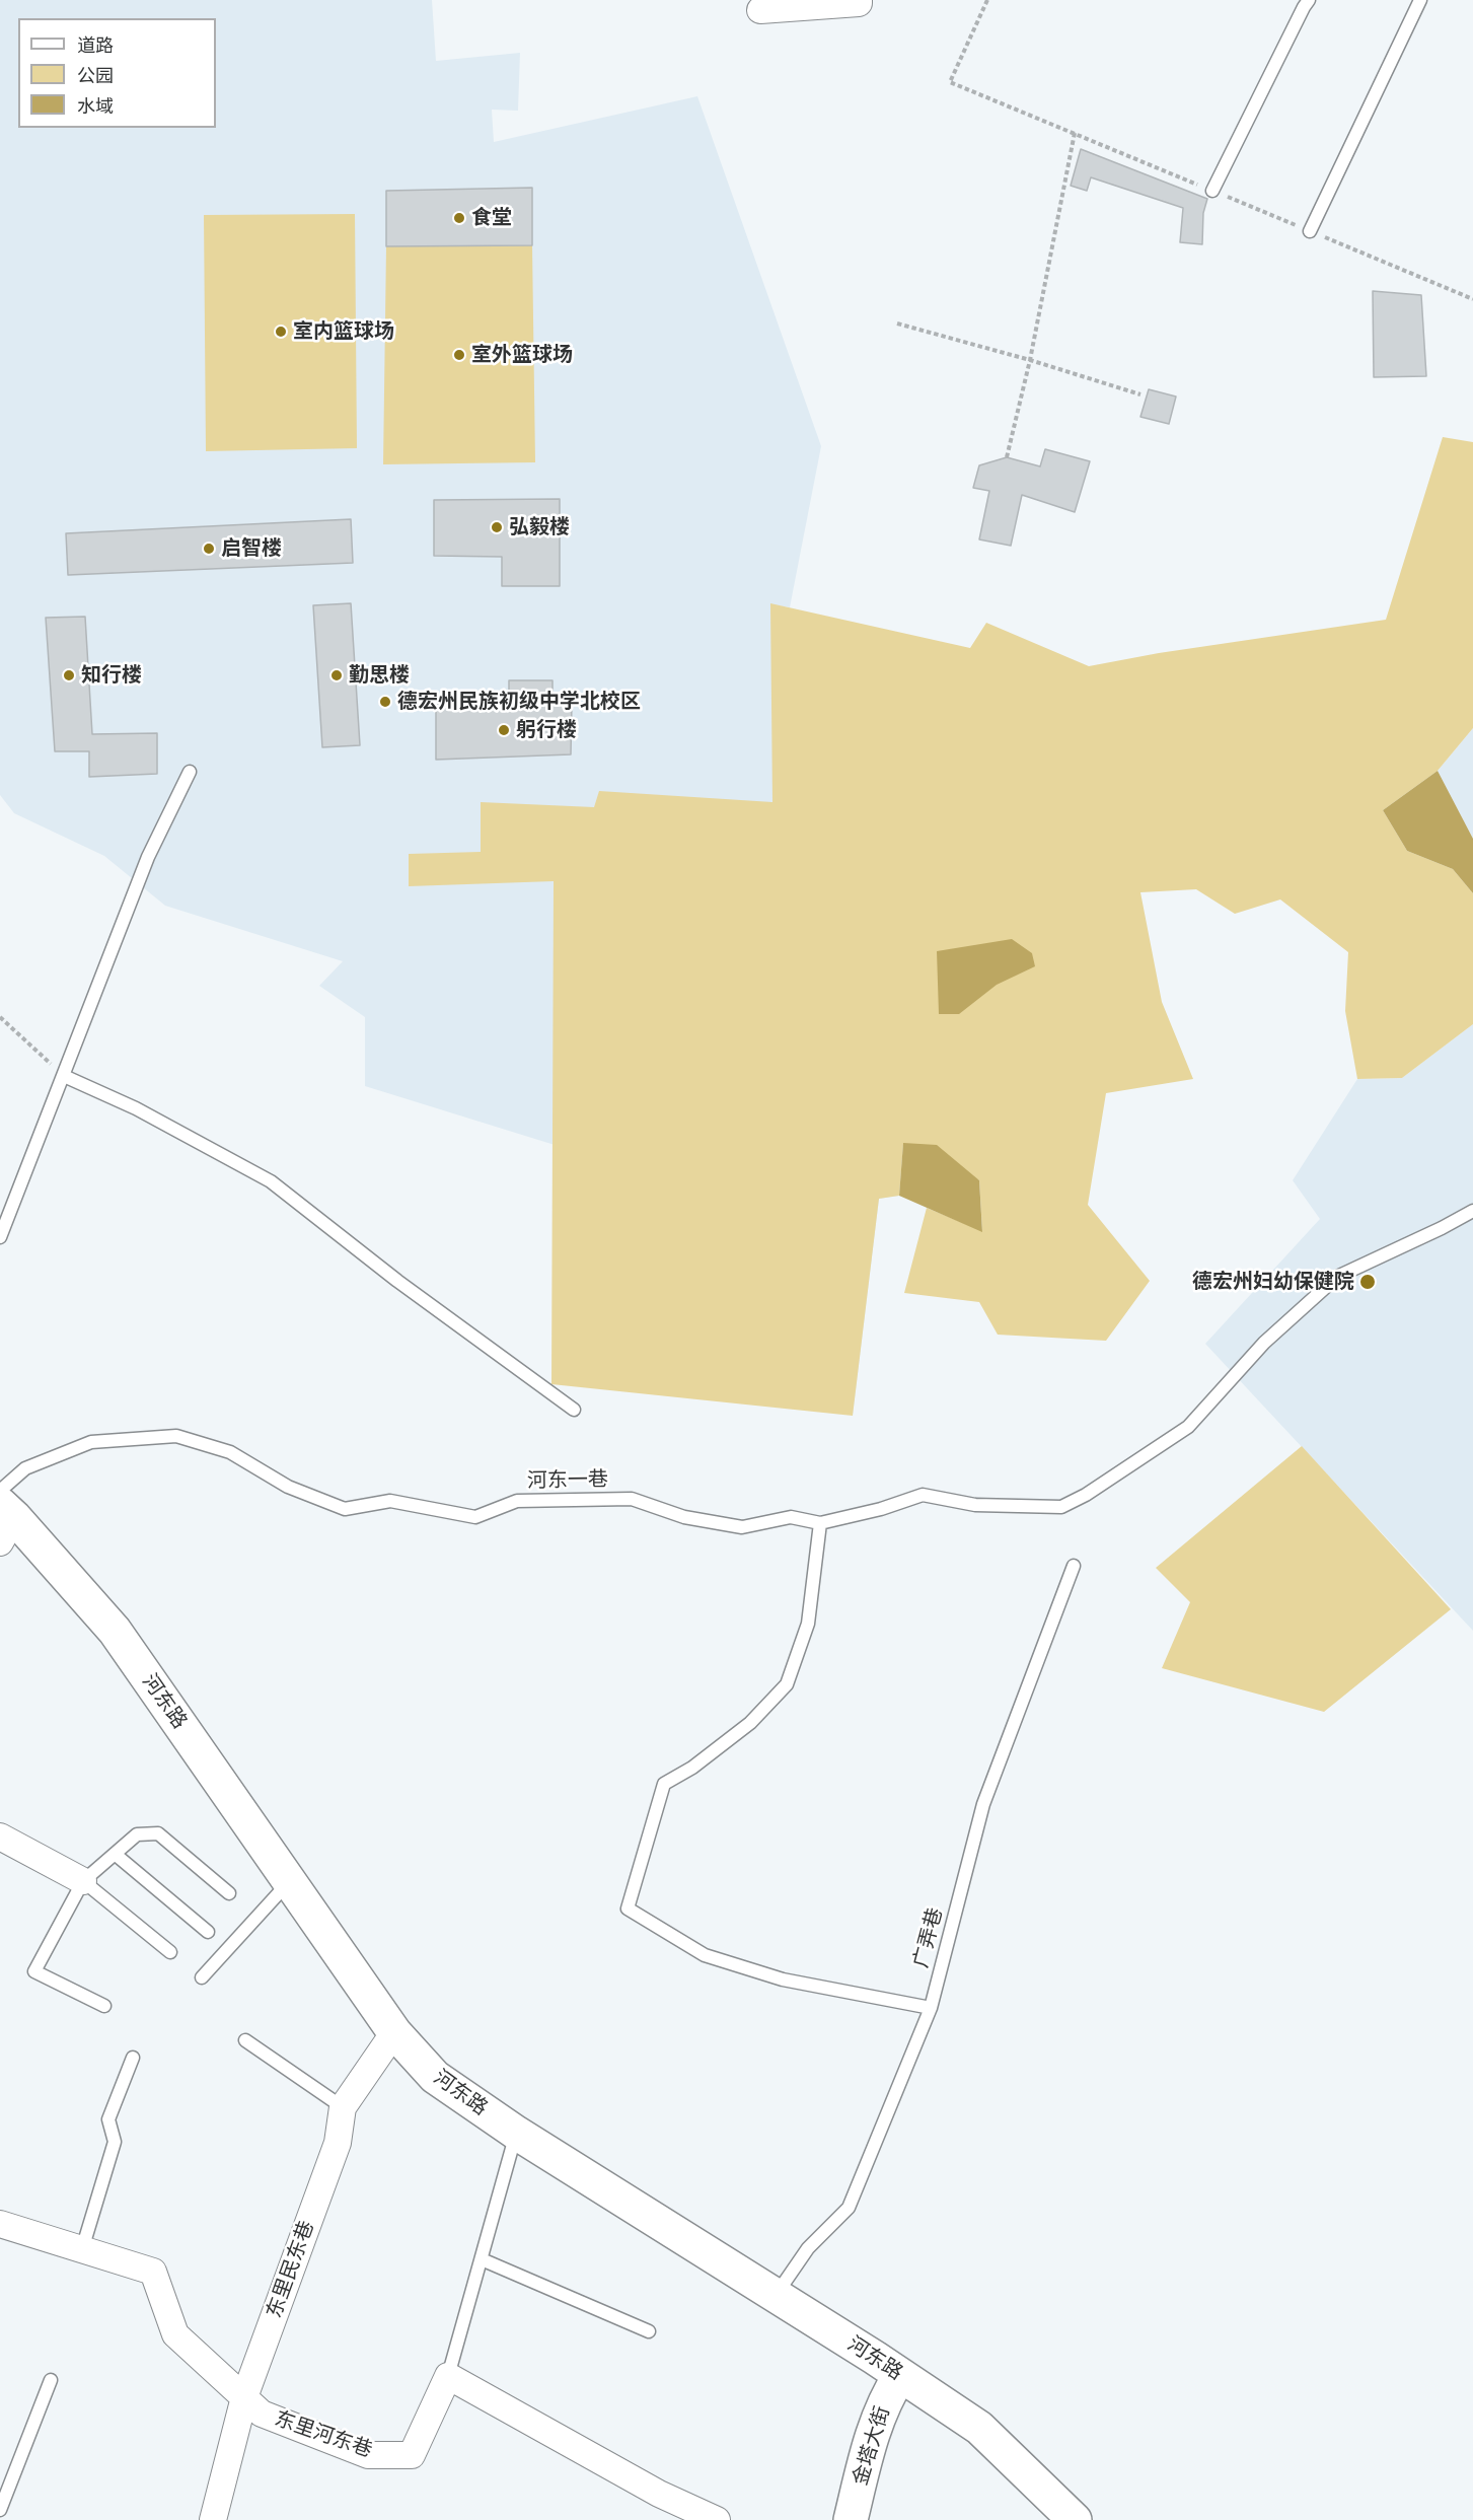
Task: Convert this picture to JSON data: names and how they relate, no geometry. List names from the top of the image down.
{
  "streets": {
    "main road": ["河东路", "金塔大街"],
    "street": ["东里民东巷", "东里河东巷"],
    "lane": ["河东一巷", "广弄巷"]
  },
  "crossings": [
    ["河东一巷", "河东路"],
    ["河东路", "广弄巷"],
    ["河东路", "东里民东巷"],
    ["河东路", "金塔大街"],
    ["东里民东巷", "东里河东巷"]
  ],
  "places": [
    "食堂",
    "室内篮球场",
    "室外篮球场",
    "弘毅楼",
    "启智楼",
    "知行楼",
    "勤思楼",
    "德宏州民族初级中学北校区",
    "躬行楼",
    "德宏州妇幼保健院"
  ],
  "legend": ["道路", "公园", "水域"]
}
